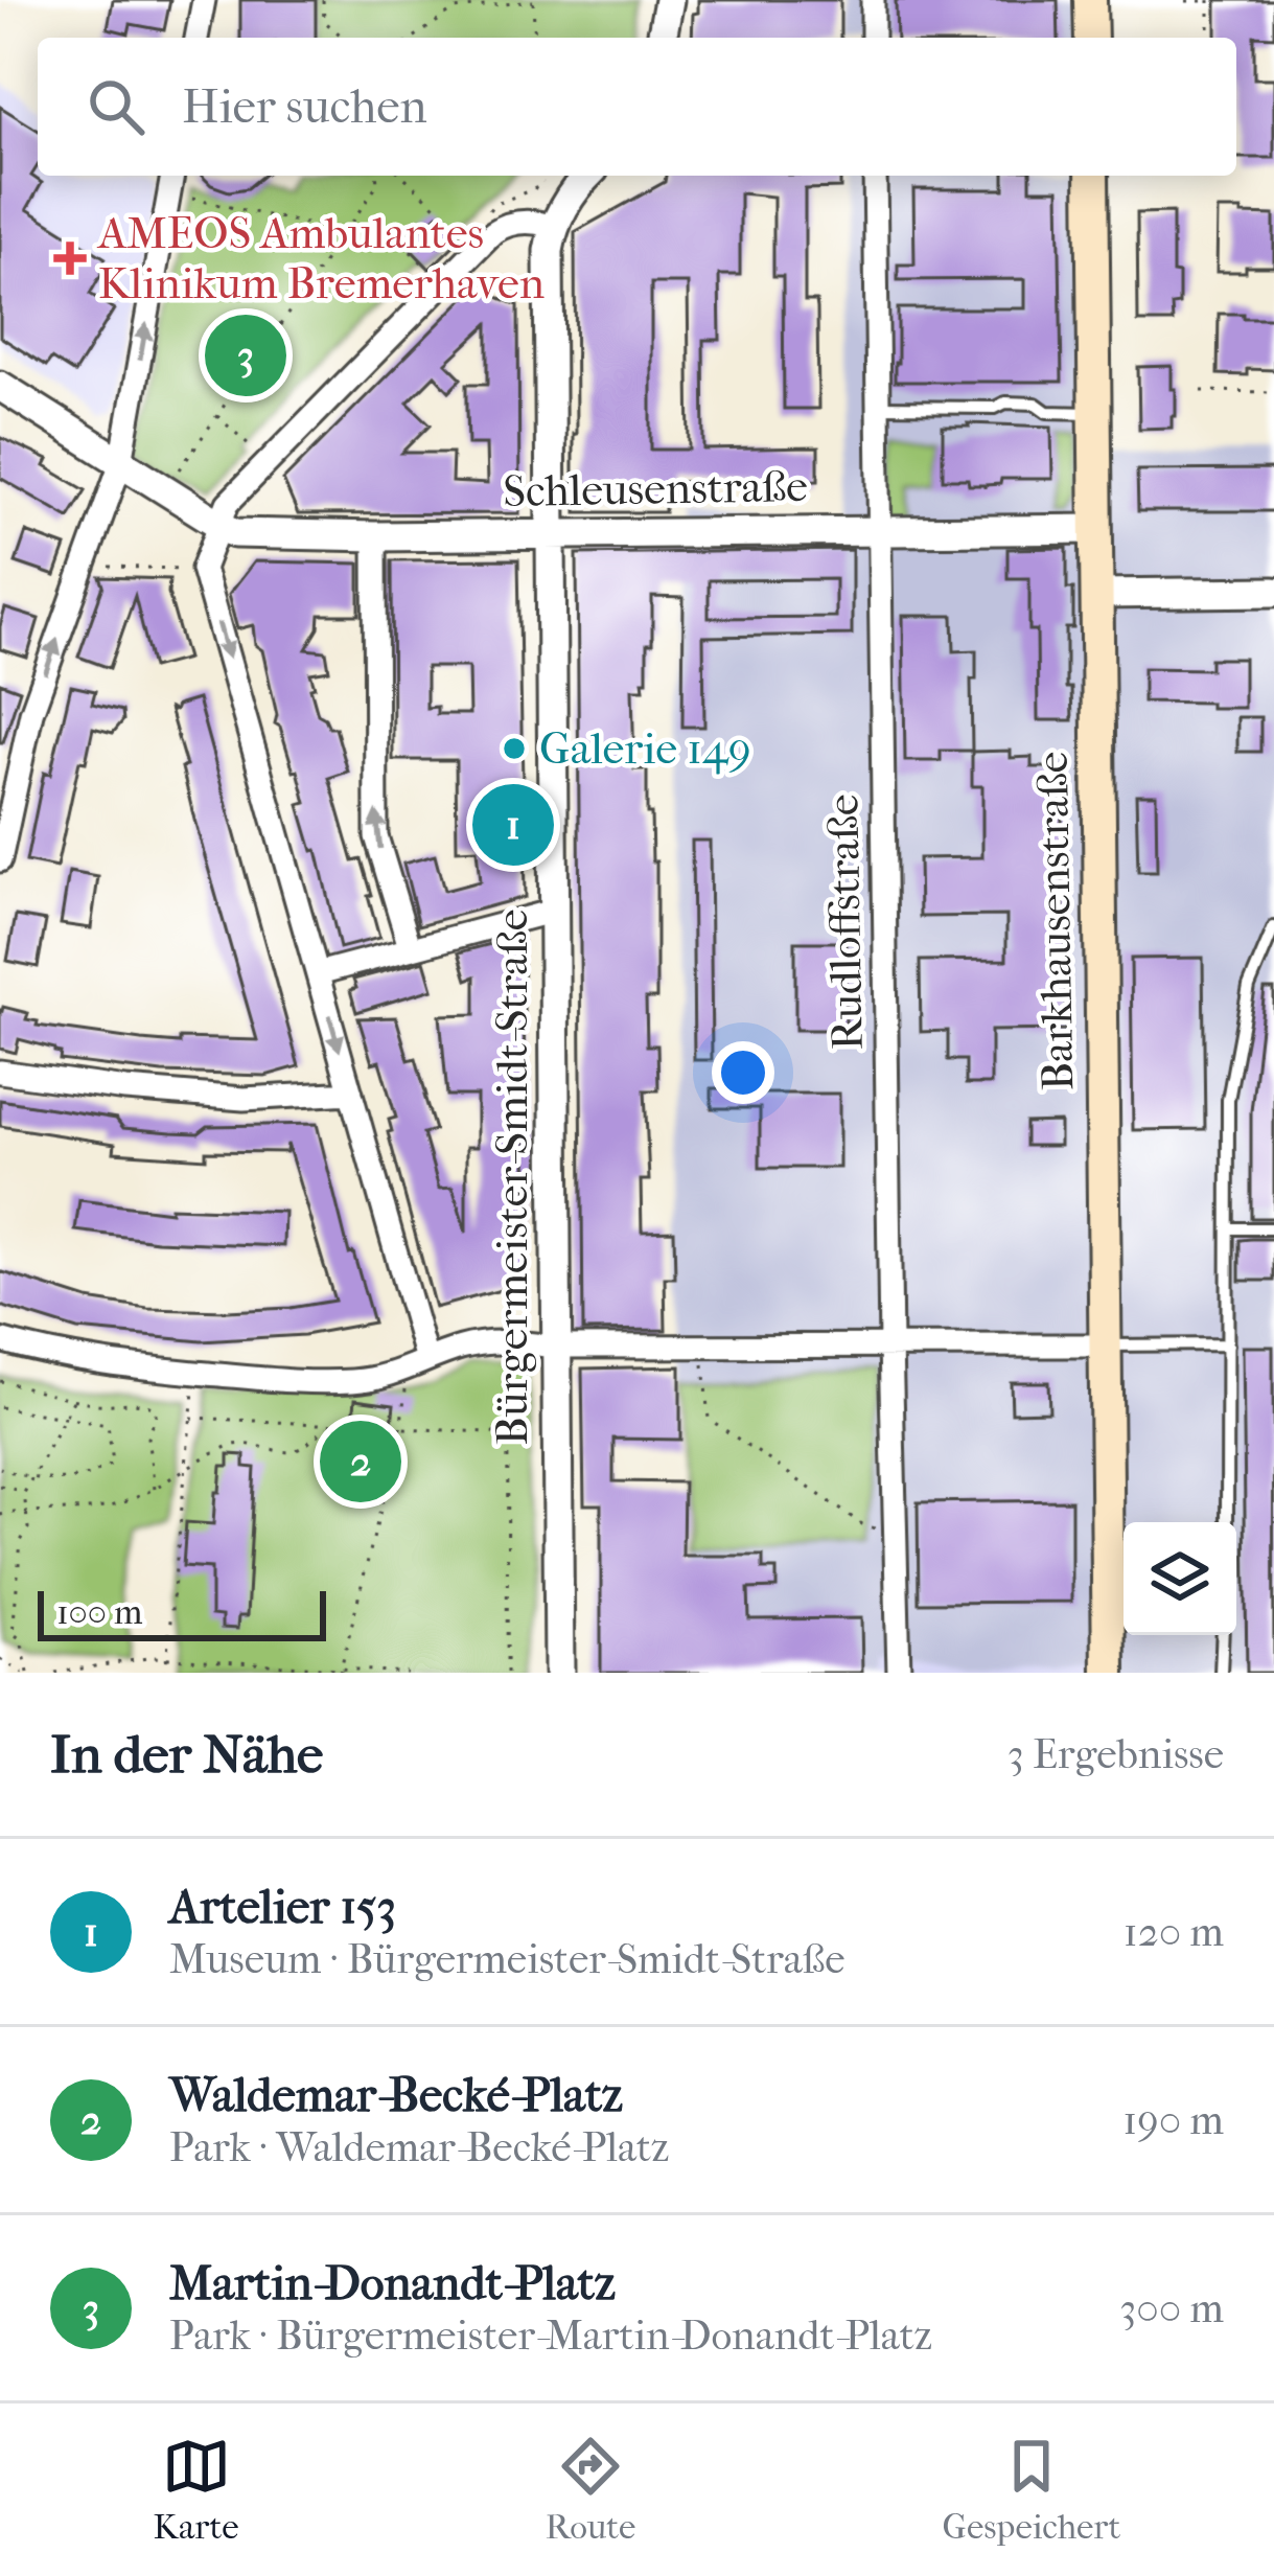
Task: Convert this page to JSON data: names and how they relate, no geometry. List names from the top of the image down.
{
  "streets": {
    "main road": ["Barkhausenstraße"],
    "street": ["Schleusenstraße", "Rudloffstraße", "Bürgermeister-Smidt-Straße"]
  },
  "crossings": [
    ["Schleusenstraße", "Barkhausenstraße"],
    ["Schleusenstraße", "Rudloffstraße"],
    ["Schleusenstraße", "Bürgermeister-Smidt-Straße"]
  ],
  "places": {
    "health": ["AMEOS Ambulantes Klinikum Bremerhaven"],
    "other": ["Galerie 149"]
  },
  "scale_bar": "100 m",
  "page": {
    "search": "Hier suchen",
    "pins": ["3", "1", "2"],
    "scale": "100 m",
    "heading": ["In der Nähe", "3 Ergebnisse"],
    "list": [
      {
        "mark": "1",
        "name": "Artelier 153",
        "note": "Museum · Bürgermeister-Smidt-Straße",
        "value": "120 m"
      },
      {
        "mark": "2",
        "name": "Waldemar-Becké-Platz",
        "note": "Park · Waldemar-Becké-Platz",
        "value": "190 m"
      },
      {
        "mark": "3",
        "name": "Martin-Donandt-Platz",
        "note": "Park · Bürgermeister-Martin-Donandt-Platz",
        "value": "300 m"
      }
    ],
    "nav": ["Karte", "Route", "Gespeichert"]
  }
}
